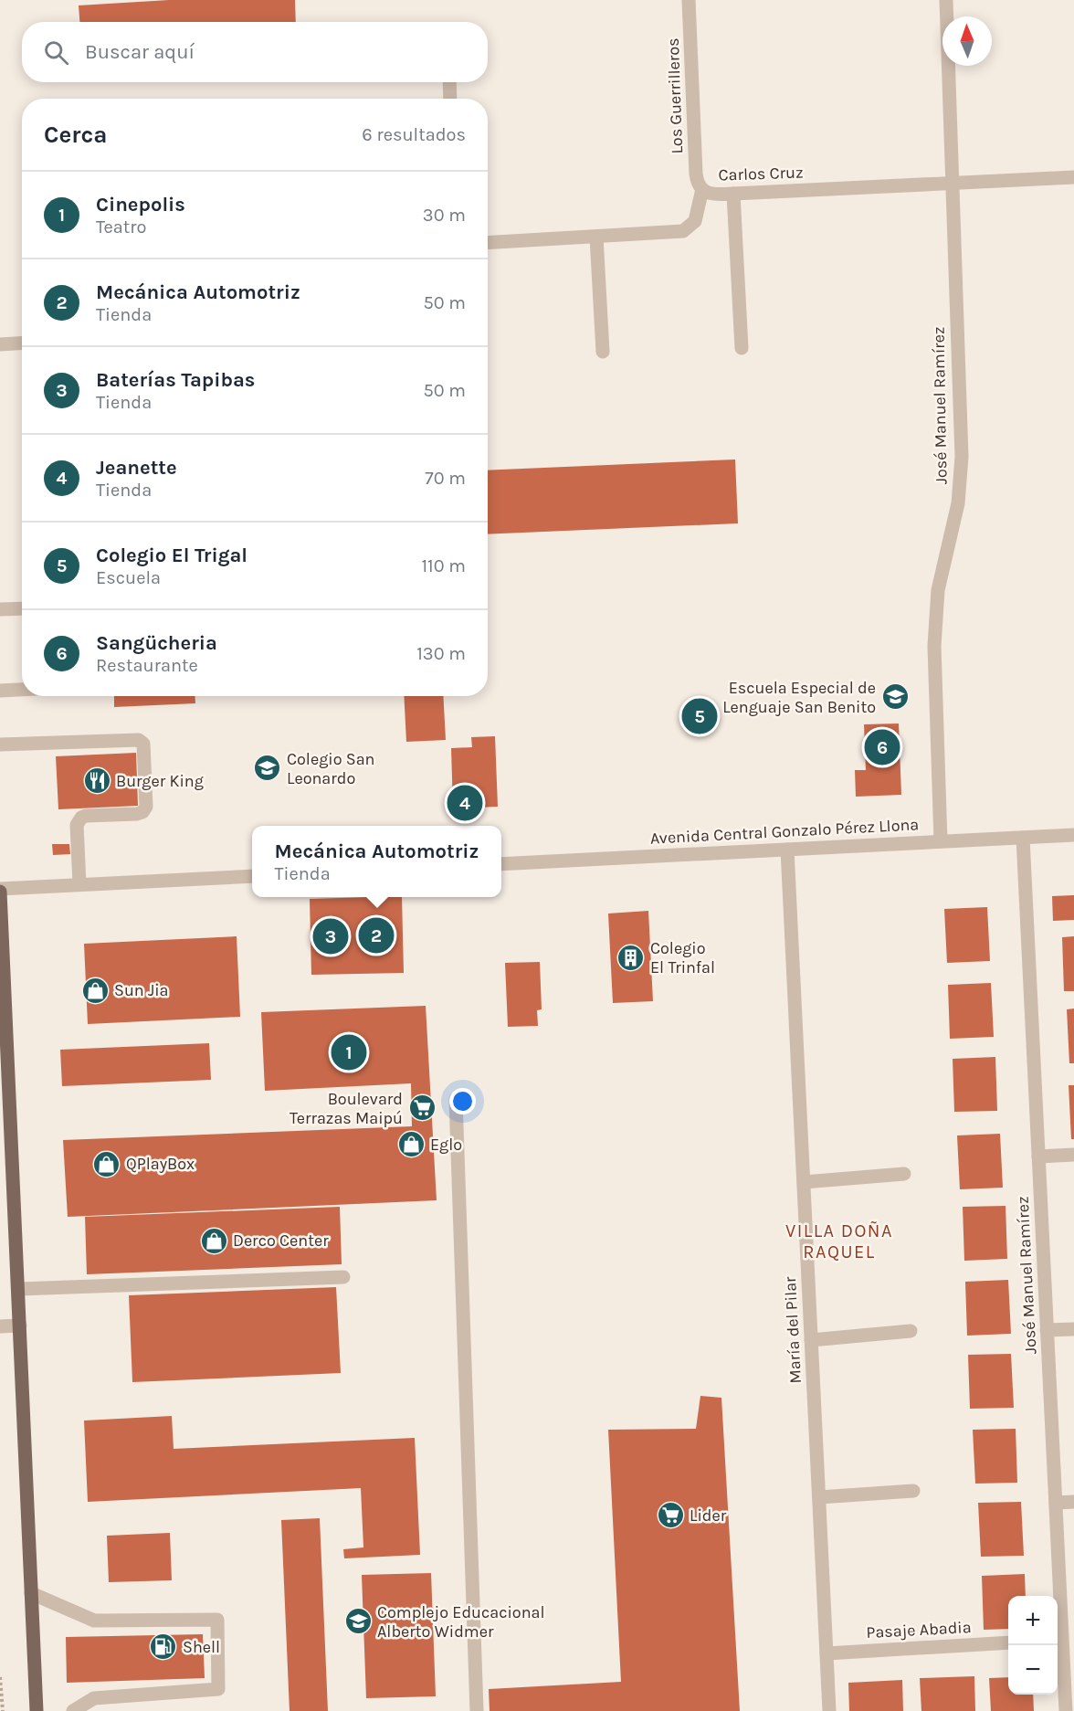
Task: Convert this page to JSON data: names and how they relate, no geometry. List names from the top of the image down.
{
  "streets": {
    "street": [
      "Los Guerrilleros",
      "Carlos Cruz",
      "José Manuel Ramírez",
      "Avenida Central Gonzalo Pérez Llona",
      "María del Pilar",
      "Pasaje Abadia"
    ]
  },
  "crossings": [
    ["Los Guerrilleros", "Carlos Cruz"],
    ["Carlos Cruz", "José Manuel Ramírez"],
    ["José Manuel Ramírez", "Avenida Central Gonzalo Pérez Llona"],
    ["Avenida Central Gonzalo Pérez Llona", "María del Pilar"],
    ["María del Pilar", "Pasaje Abadia"]
  ],
  "districts": ["VILLA DOÑA RAQUEL"],
  "places": {
    "school or university": ["Escuela Especial de Lenguaje San Benito", "Colegio San Leonardo", "Complejo Educacional Alberto Widmer"],
    "restaurant": ["Burger King"],
    "building": ["Colegio El Trinfal"],
    "shop": [
      "Sun Jia",
      "Eglo",
      "QPlayBox",
      "Derco Center"
    ],
    "supermarket": ["Boulevard Terrazas Maipú", "Lider"],
    "fuel station": ["Shell"]
  },
  "north": "top",
  "page": {
    "search": "Buscar aquí",
    "heading": ["Cerca", "6 resultados"],
    "list": [
      {
        "mark": "1",
        "name": "Cinepolis",
        "note": "Teatro",
        "value": "30 m"
      },
      {
        "mark": "2",
        "name": "Mecánica Automotriz",
        "note": "Tienda",
        "value": "50 m"
      },
      {
        "mark": "3",
        "name": "Baterías Tapibas",
        "note": "Tienda",
        "value": "50 m"
      },
      {
        "mark": "4",
        "name": "Jeanette",
        "note": "Tienda",
        "value": "70 m"
      },
      {
        "mark": "5",
        "name": "Colegio El Trigal",
        "note": "Escuela",
        "value": "110 m"
      },
      {
        "mark": "6",
        "name": "Sangücheria",
        "note": "Restaurante",
        "value": "130 m"
      }
    ],
    "pins": [
      "5",
      "6",
      "4",
      "2",
      "3",
      "1"
    ],
    "popup": ["Mecánica Automotriz", "Tienda"],
    "map_buttons": ["+", "−"]
  }
}
